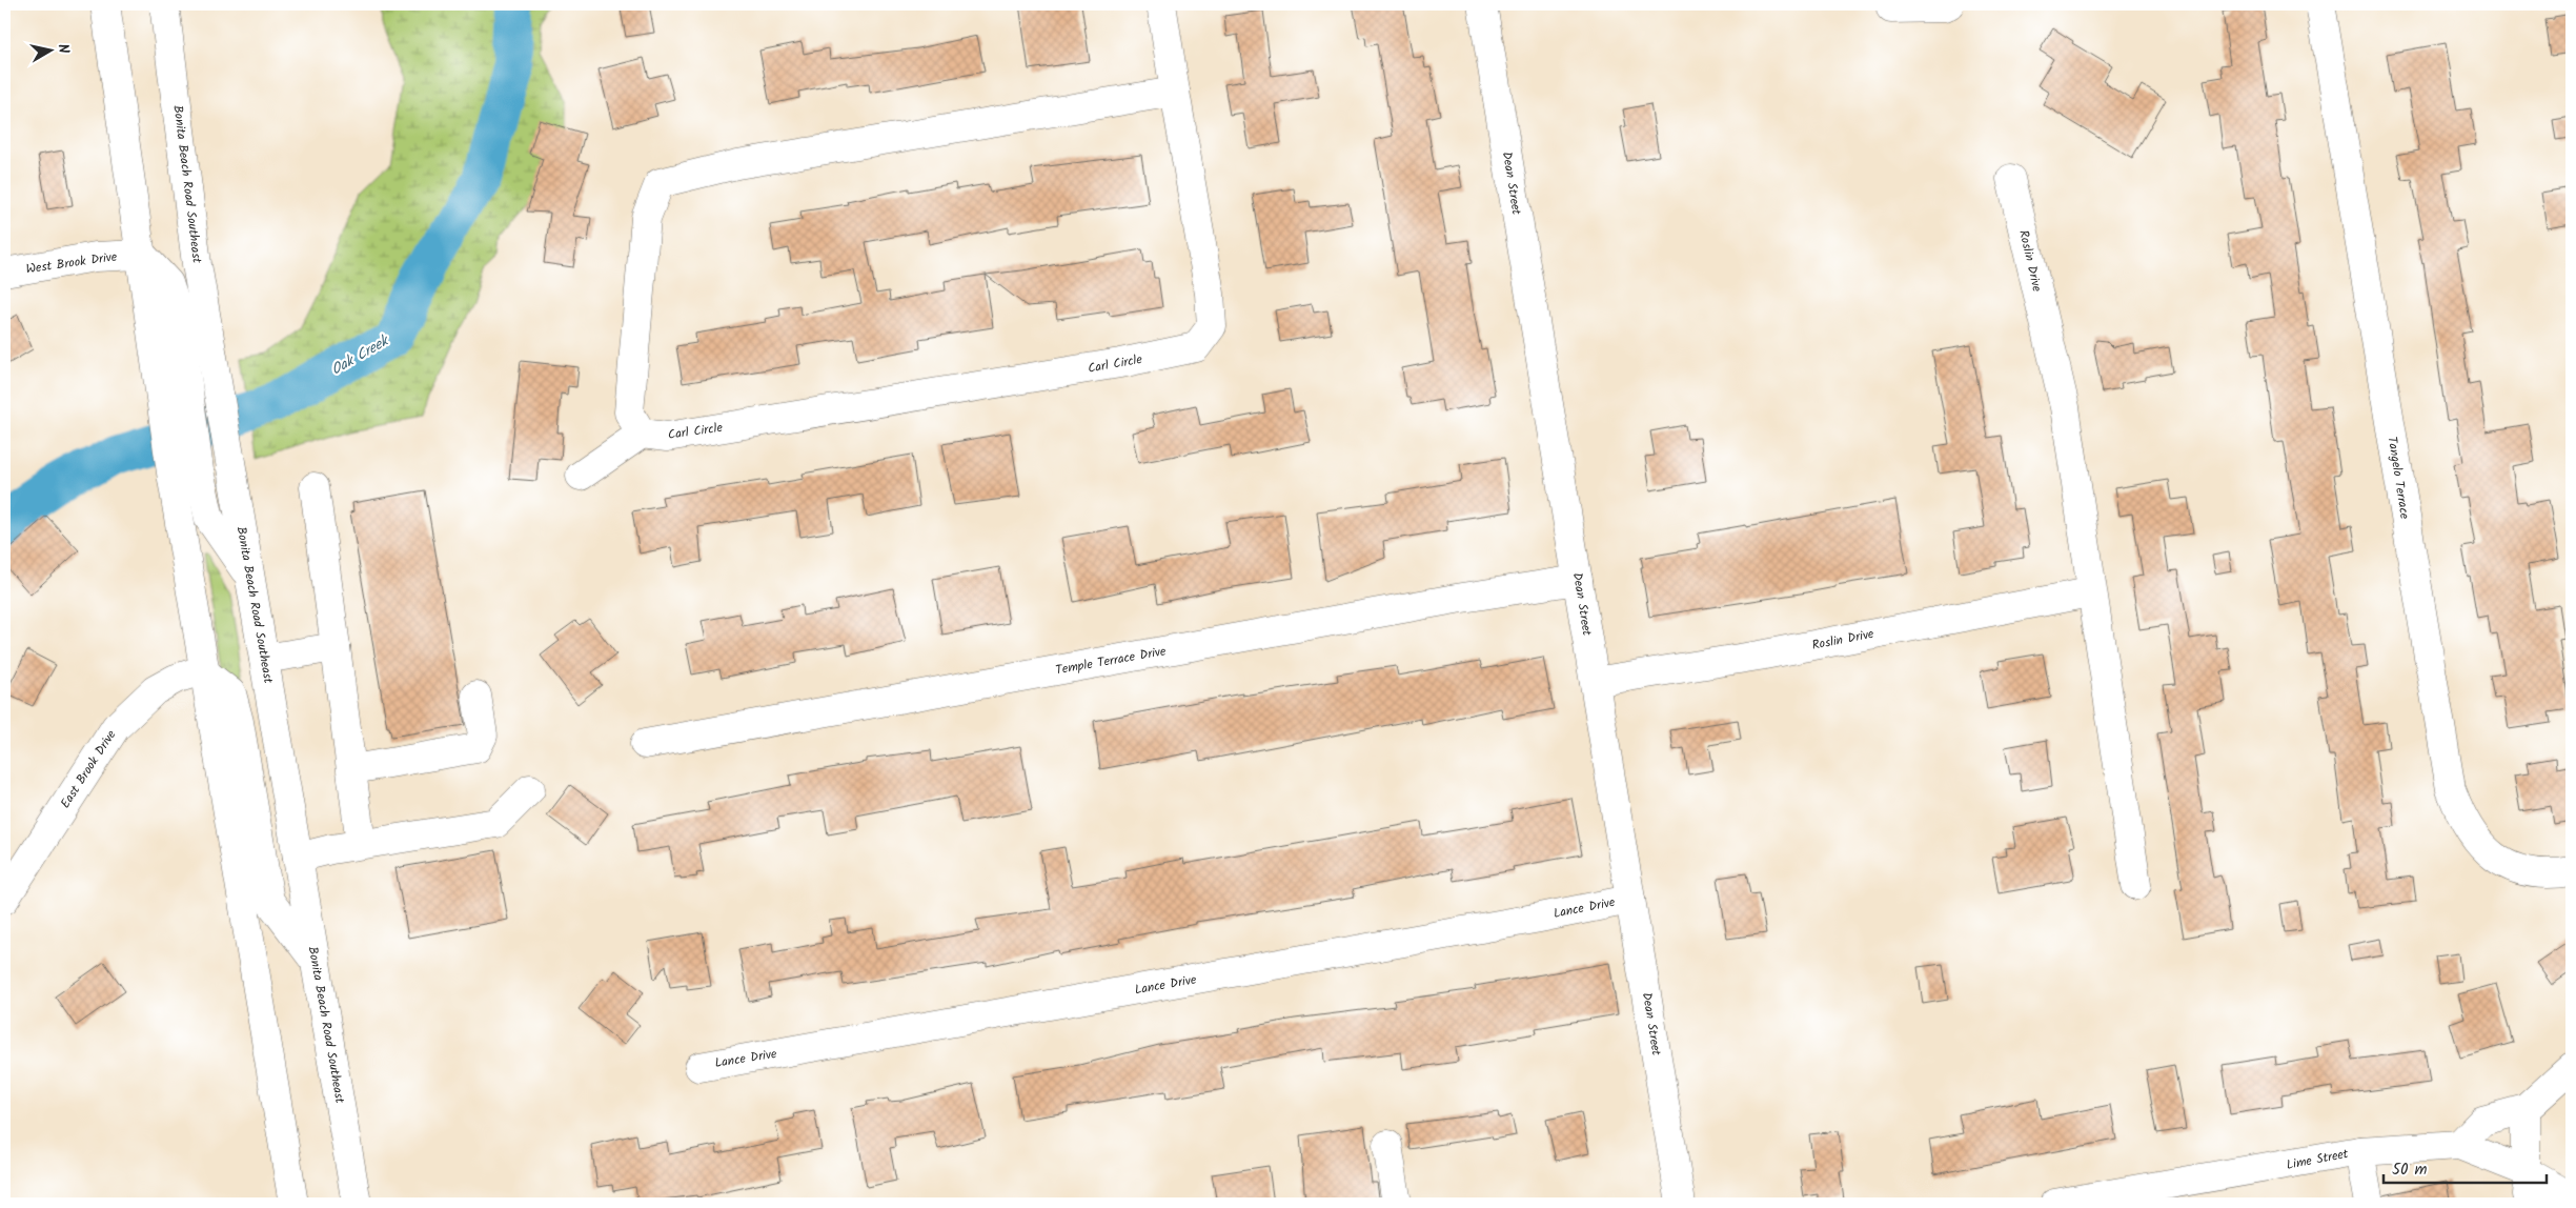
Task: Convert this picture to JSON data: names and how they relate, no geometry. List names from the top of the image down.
{
  "streets": {
    "street": [
      "Dean Street",
      "Bonita Beach Road Southeast",
      "Roslin Drive",
      "West Brook Drive",
      "Carl Circle",
      "Tangelo Terrace",
      "Temple Terrace Drive",
      "East Brook Drive",
      "Lance Drive",
      "Lime Street"
    ]
  },
  "crossings": [
    ["Dean Street", "Roslin Drive"],
    ["Dean Street", "Temple Terrace Drive"],
    ["Dean Street", "Lance Drive"]
  ],
  "water": ["Oak Creek"],
  "scale_bar": "50 m",
  "north": "right"
}
